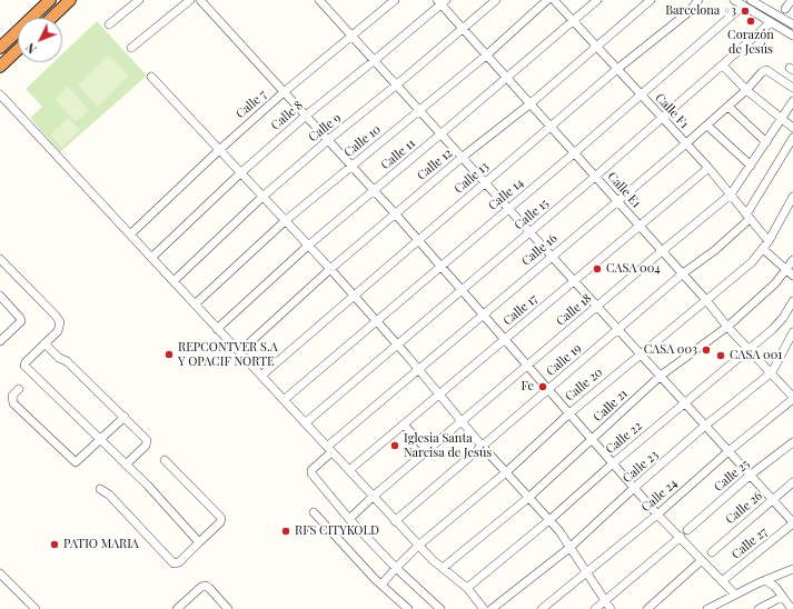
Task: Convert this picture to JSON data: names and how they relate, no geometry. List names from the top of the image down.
{
  "streets": {
    "street": [
      "Calle 7",
      "Calle F1",
      "Calle 8",
      "Calle 9",
      "Calle 10",
      "Calle 11",
      "Calle 12",
      "Calle 13",
      "Calle E1",
      "Calle 14",
      "Calle 15",
      "Calle 16",
      "Calle 17",
      "Calle 18",
      "Calle 19",
      "Calle 20",
      "Calle 21",
      "Calle 22",
      "Calle 23",
      "Calle 25",
      "Calle 24",
      "Calle 26",
      "Calle 27"
    ]
  },
  "crossings": [
    ["Calle F1", "Calle 11"],
    ["Calle F1", "Calle 12"],
    ["Calle F1", "Calle 13"],
    ["Calle F1", "Calle 14"],
    ["Calle F1", "Calle 15"],
    ["Calle F1", "Calle 16"],
    ["Calle F1", "Calle 17"],
    ["Calle F1", "Calle 18"],
    ["Calle F1", "Calle 19"],
    ["Calle F1", "Calle 20"],
    ["Calle 8", "Calle E1"],
    ["Calle 9", "Calle E1"],
    ["Calle 10", "Calle E1"],
    ["Calle 11", "Calle E1"],
    ["Calle 12", "Calle E1"],
    ["Calle 13", "Calle E1"],
    ["Calle E1", "Calle 14"],
    ["Calle E1", "Calle 15"],
    ["Calle E1", "Calle 16"],
    ["Calle E1", "Calle 17"],
    ["Calle E1", "Calle 18"],
    ["Calle E1", "Calle 19"],
    ["Calle E1", "Calle 20"],
    ["Calle E1", "Calle 21"],
    ["Calle E1", "Calle 22"],
    ["Calle E1", "Calle 23"],
    ["Calle E1", "Calle 24"],
    ["Calle 16", "Calle 18"]
  ],
  "places": [
    "Barcelona #3",
    "Corazón de Jesús",
    "CASA 004",
    "CASA 003",
    "REPCONTVER S.A Y OPACIF NORTE",
    "CASA 001",
    "Fe",
    "Iglesia Santa Narcisa de Jesús",
    "RFS CITYKOLD",
    "PATIO MARIA"
  ],
  "north": "bottom left"
}
